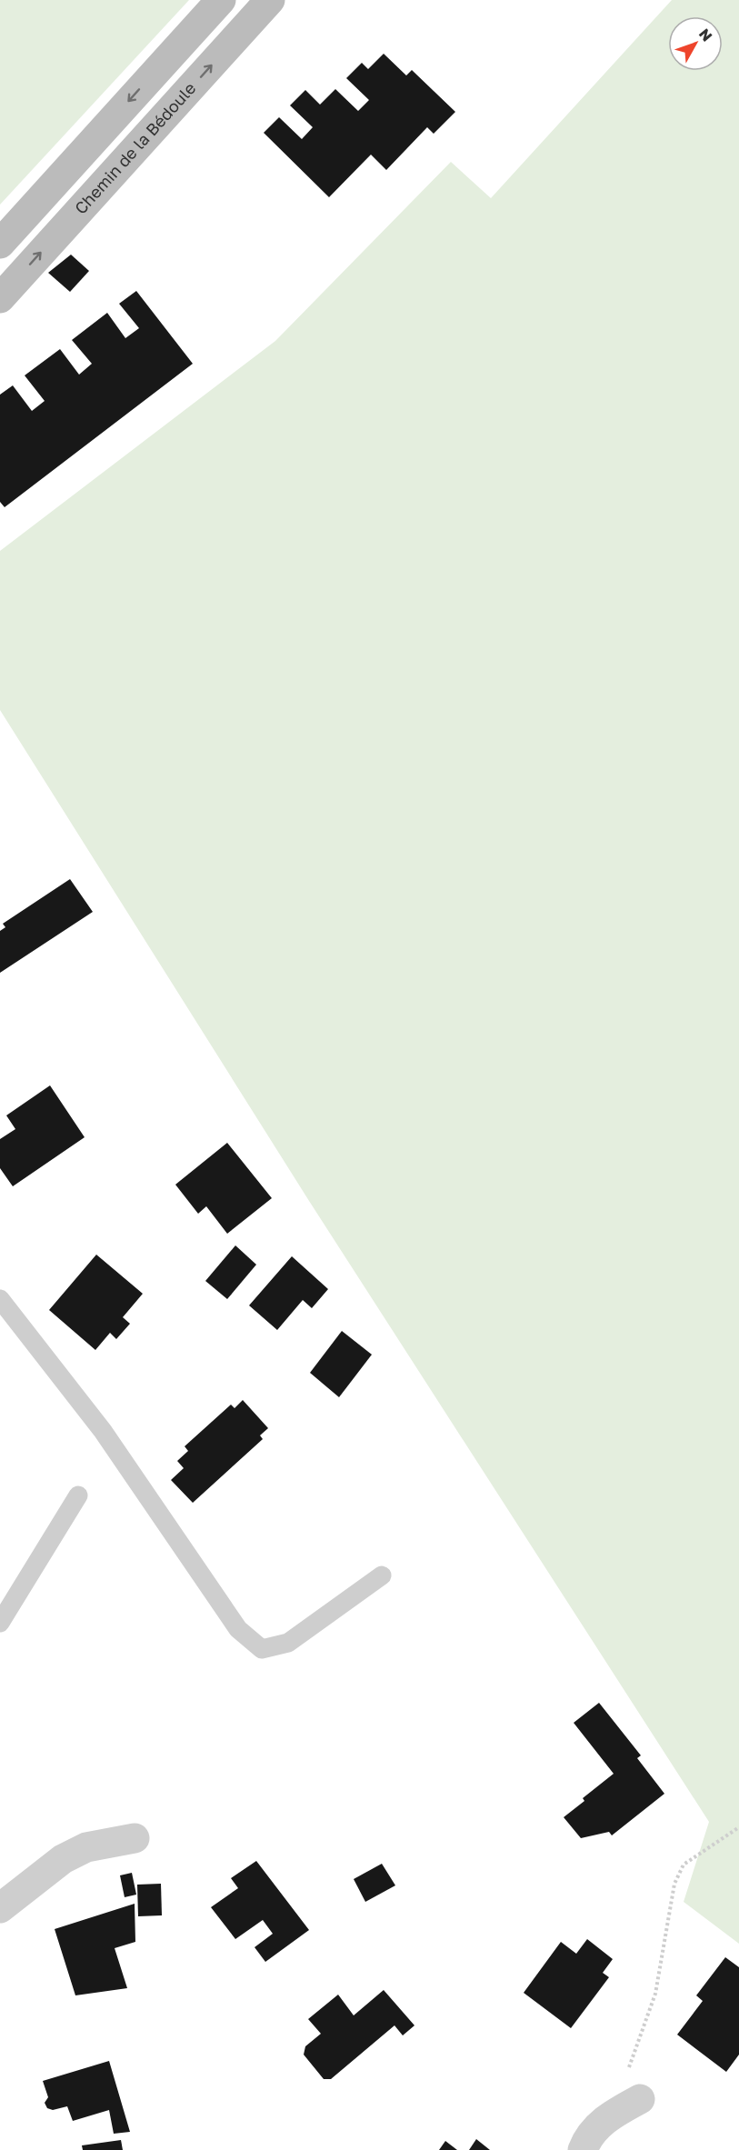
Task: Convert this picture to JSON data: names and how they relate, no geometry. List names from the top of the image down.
{
  "streets": {
    "street": ["Chemin de la Bédoule"]
  },
  "north": "top right"
}
